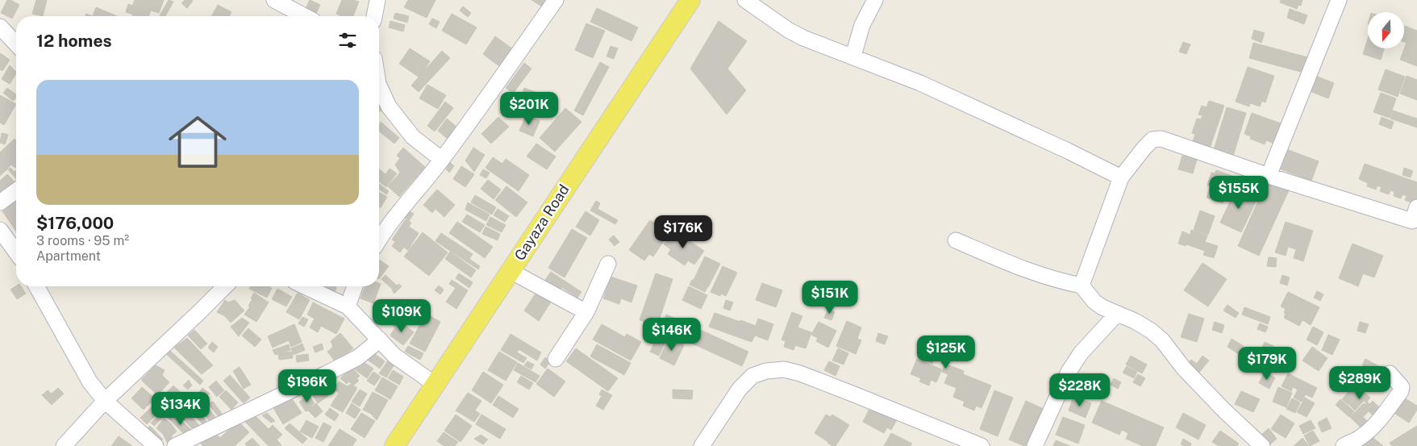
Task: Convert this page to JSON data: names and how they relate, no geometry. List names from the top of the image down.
{
  "streets": {
    "main road": ["Gayaza Road"]
  },
  "north": "bottom",
  "page": {
    "heading": "12 homes",
    "list": [
      {
        "name": "$176,000",
        "note": "3 rooms · 95 m² · Apartment"
      }
    ],
    "price": [
      "$201K",
      "$155K",
      "$176K",
      "$151K",
      "$109K",
      "$146K",
      "$125K",
      "$179K",
      "$289K",
      "$196K",
      "$228K",
      "$134K"
    ]
  }
}
